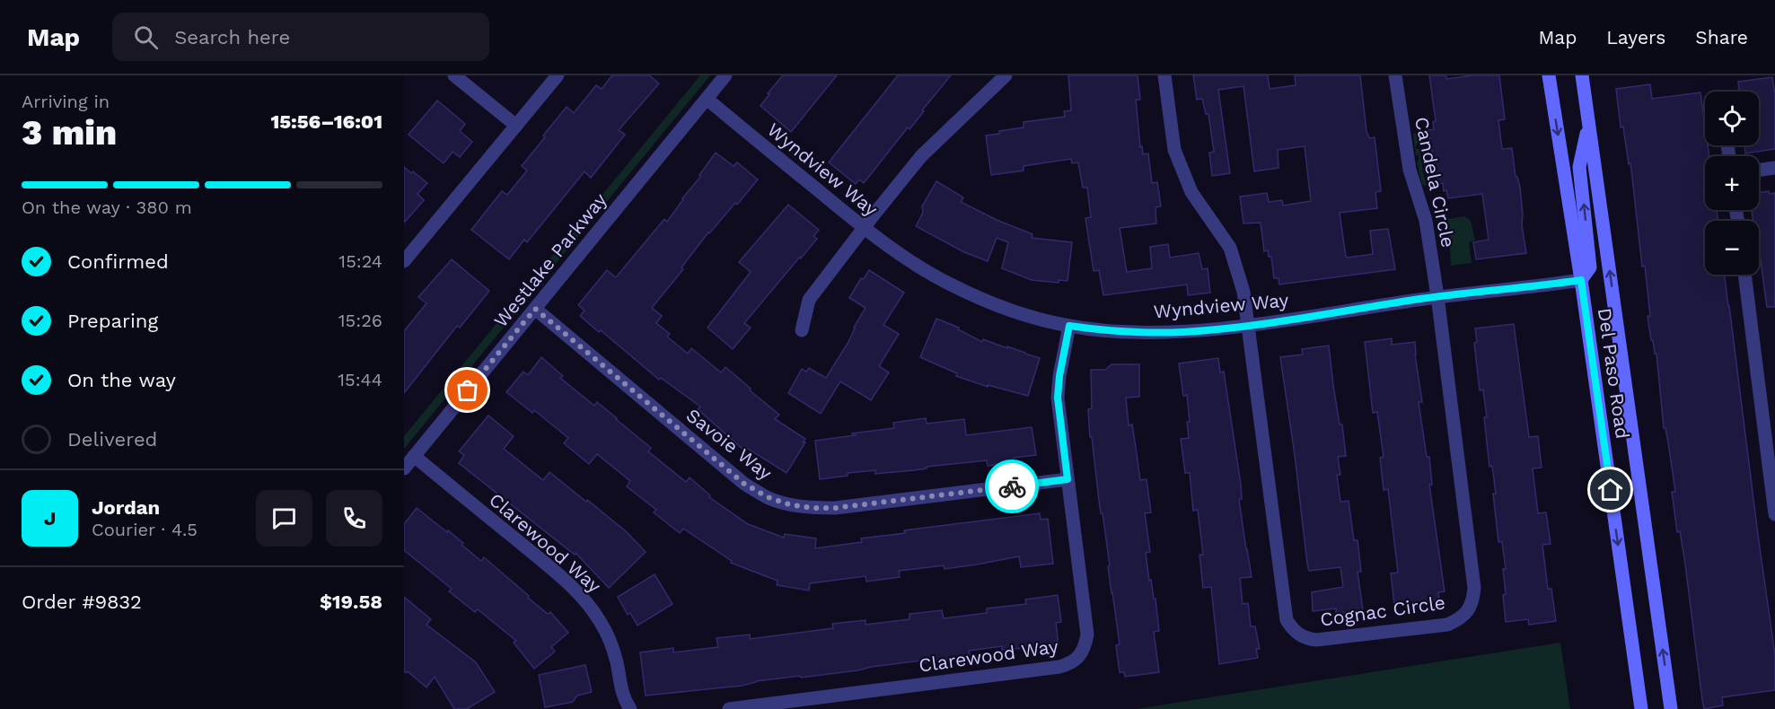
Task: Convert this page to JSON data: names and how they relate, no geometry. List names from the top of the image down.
{
  "streets": {
    "street": [
      "Wyndview Way",
      "Candela Circle",
      "Westlake Parkway",
      "Del Paso Road",
      "Savoie Way",
      "Clarewood Way",
      "Cognac Circle"
    ]
  },
  "crossings": [
    ["Wyndview Way", "Candela Circle"],
    ["Wyndview Way", "Westlake Parkway"],
    ["Wyndview Way", "Del Paso Road"],
    ["Wyndview Way", "Clarewood Way"],
    ["Wyndview Way", "Cognac Circle"],
    ["Candela Circle", "Cognac Circle"],
    ["Westlake Parkway", "Savoie Way"],
    ["Westlake Parkway", "Clarewood Way"],
    ["Savoie Way", "Clarewood Way"]
  ],
  "page": {
    "header": "Map",
    "search": "Search here",
    "nav": ["Map", "Layers", "Share"],
    "heading": ["3 min", "Arriving in", "15:56–16:01"],
    "panel": [
      "Jordan",
      "Courier · 4.5",
      "Order #9832",
      "$19.58"
    ],
    "map_buttons": ["+", "−"],
    "bar": "On the way · 380 m",
    "list": [
      ["Confirmed", "15:24"],
      ["Preparing", "15:26"],
      ["On the way", "15:44"],
      "Delivered"
    ],
    "round": "J"
  }
}
